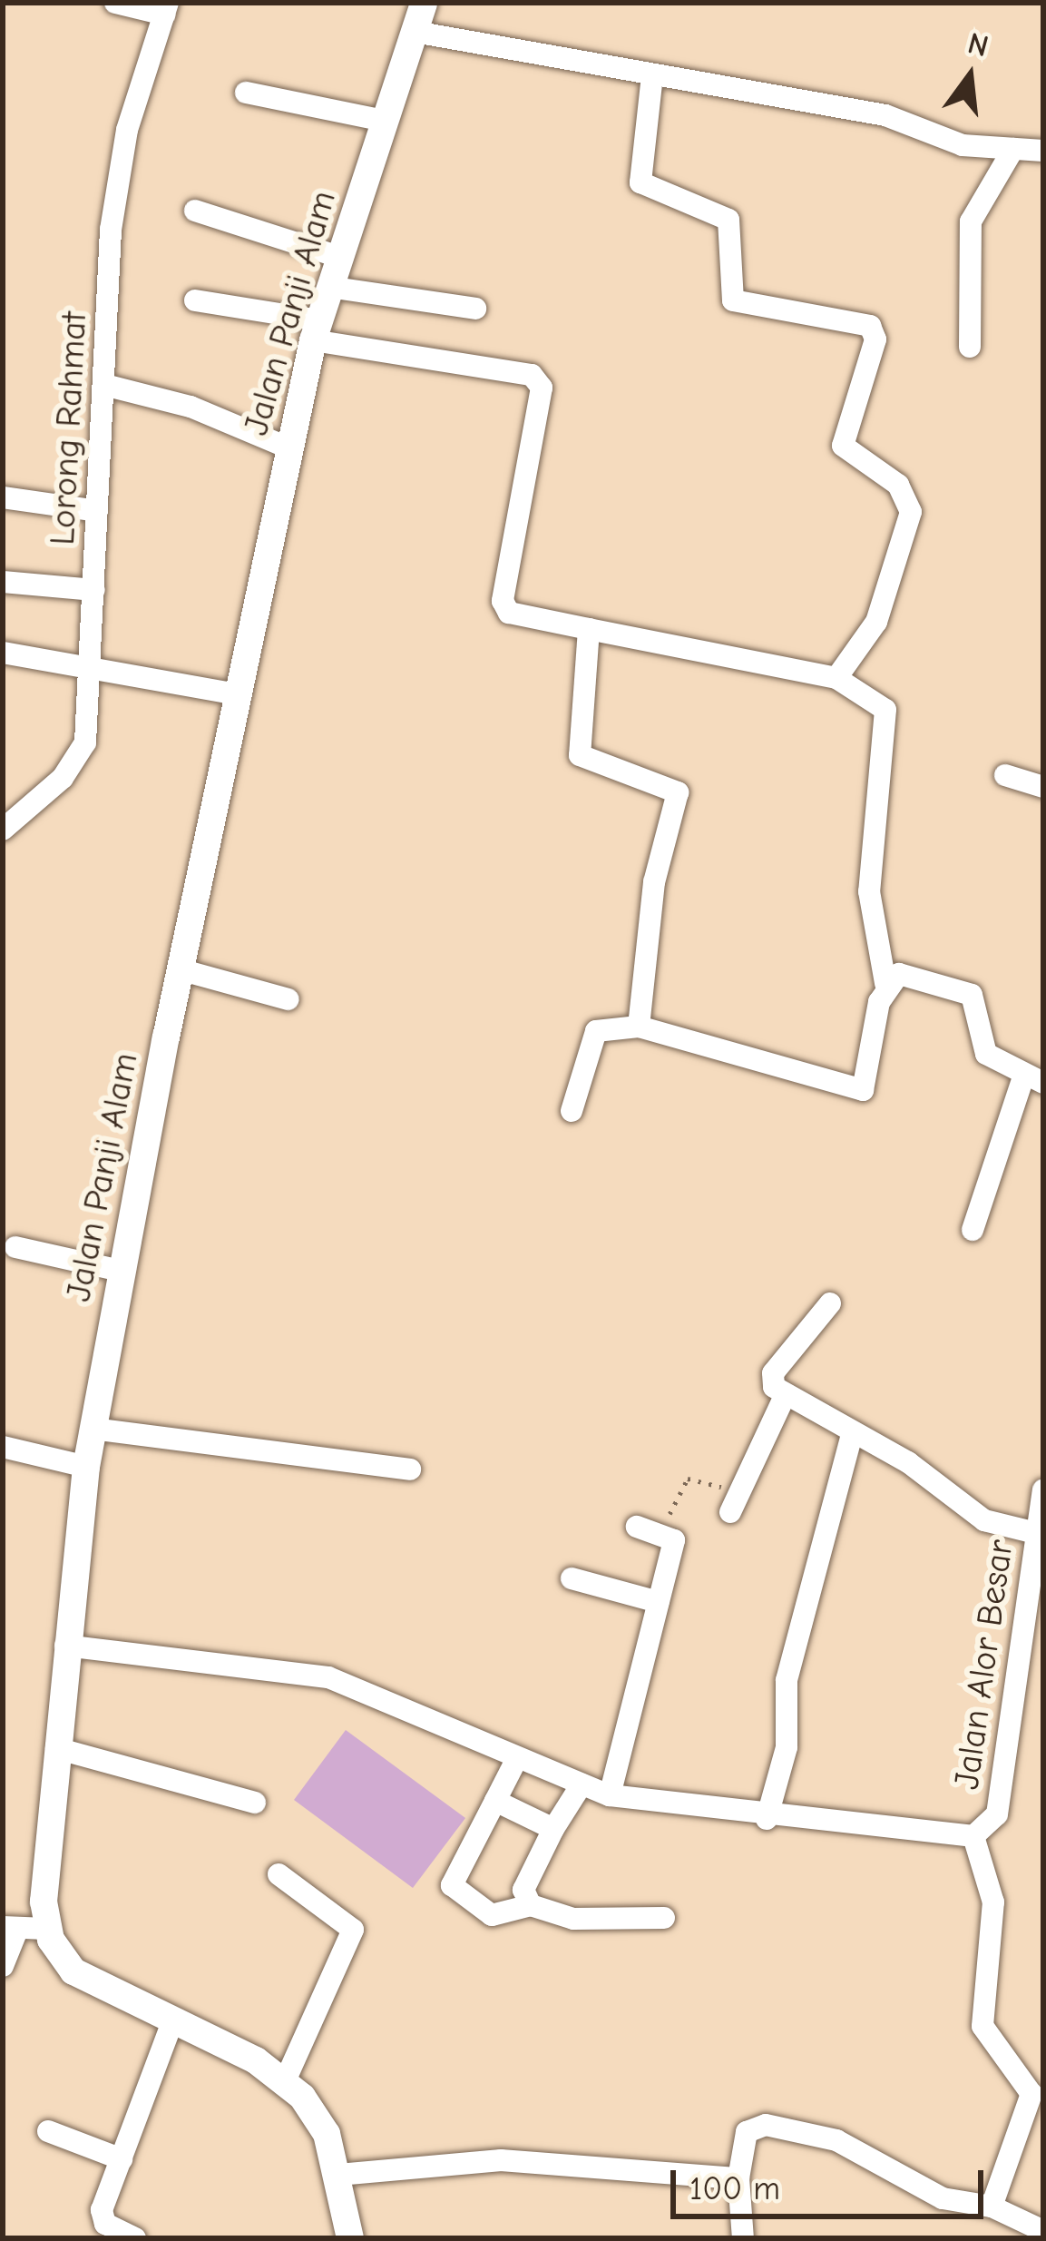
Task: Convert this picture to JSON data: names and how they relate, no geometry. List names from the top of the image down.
{
  "streets": {
    "main road": ["Jalan Panji Alam"],
    "street": ["Lorong Rahmat", "Jalan Alor Besar"]
  },
  "scale_bar": "100 m",
  "north": "top"
}
